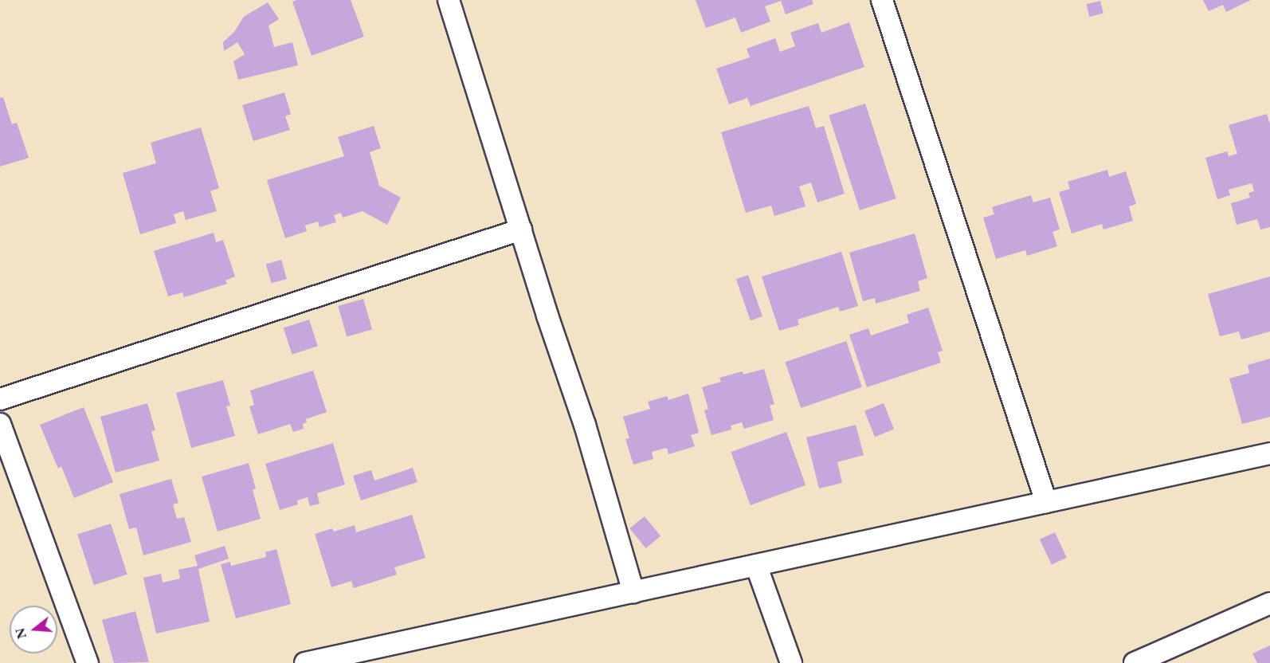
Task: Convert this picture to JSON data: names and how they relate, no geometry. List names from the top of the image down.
{
  "north": "left"
}
